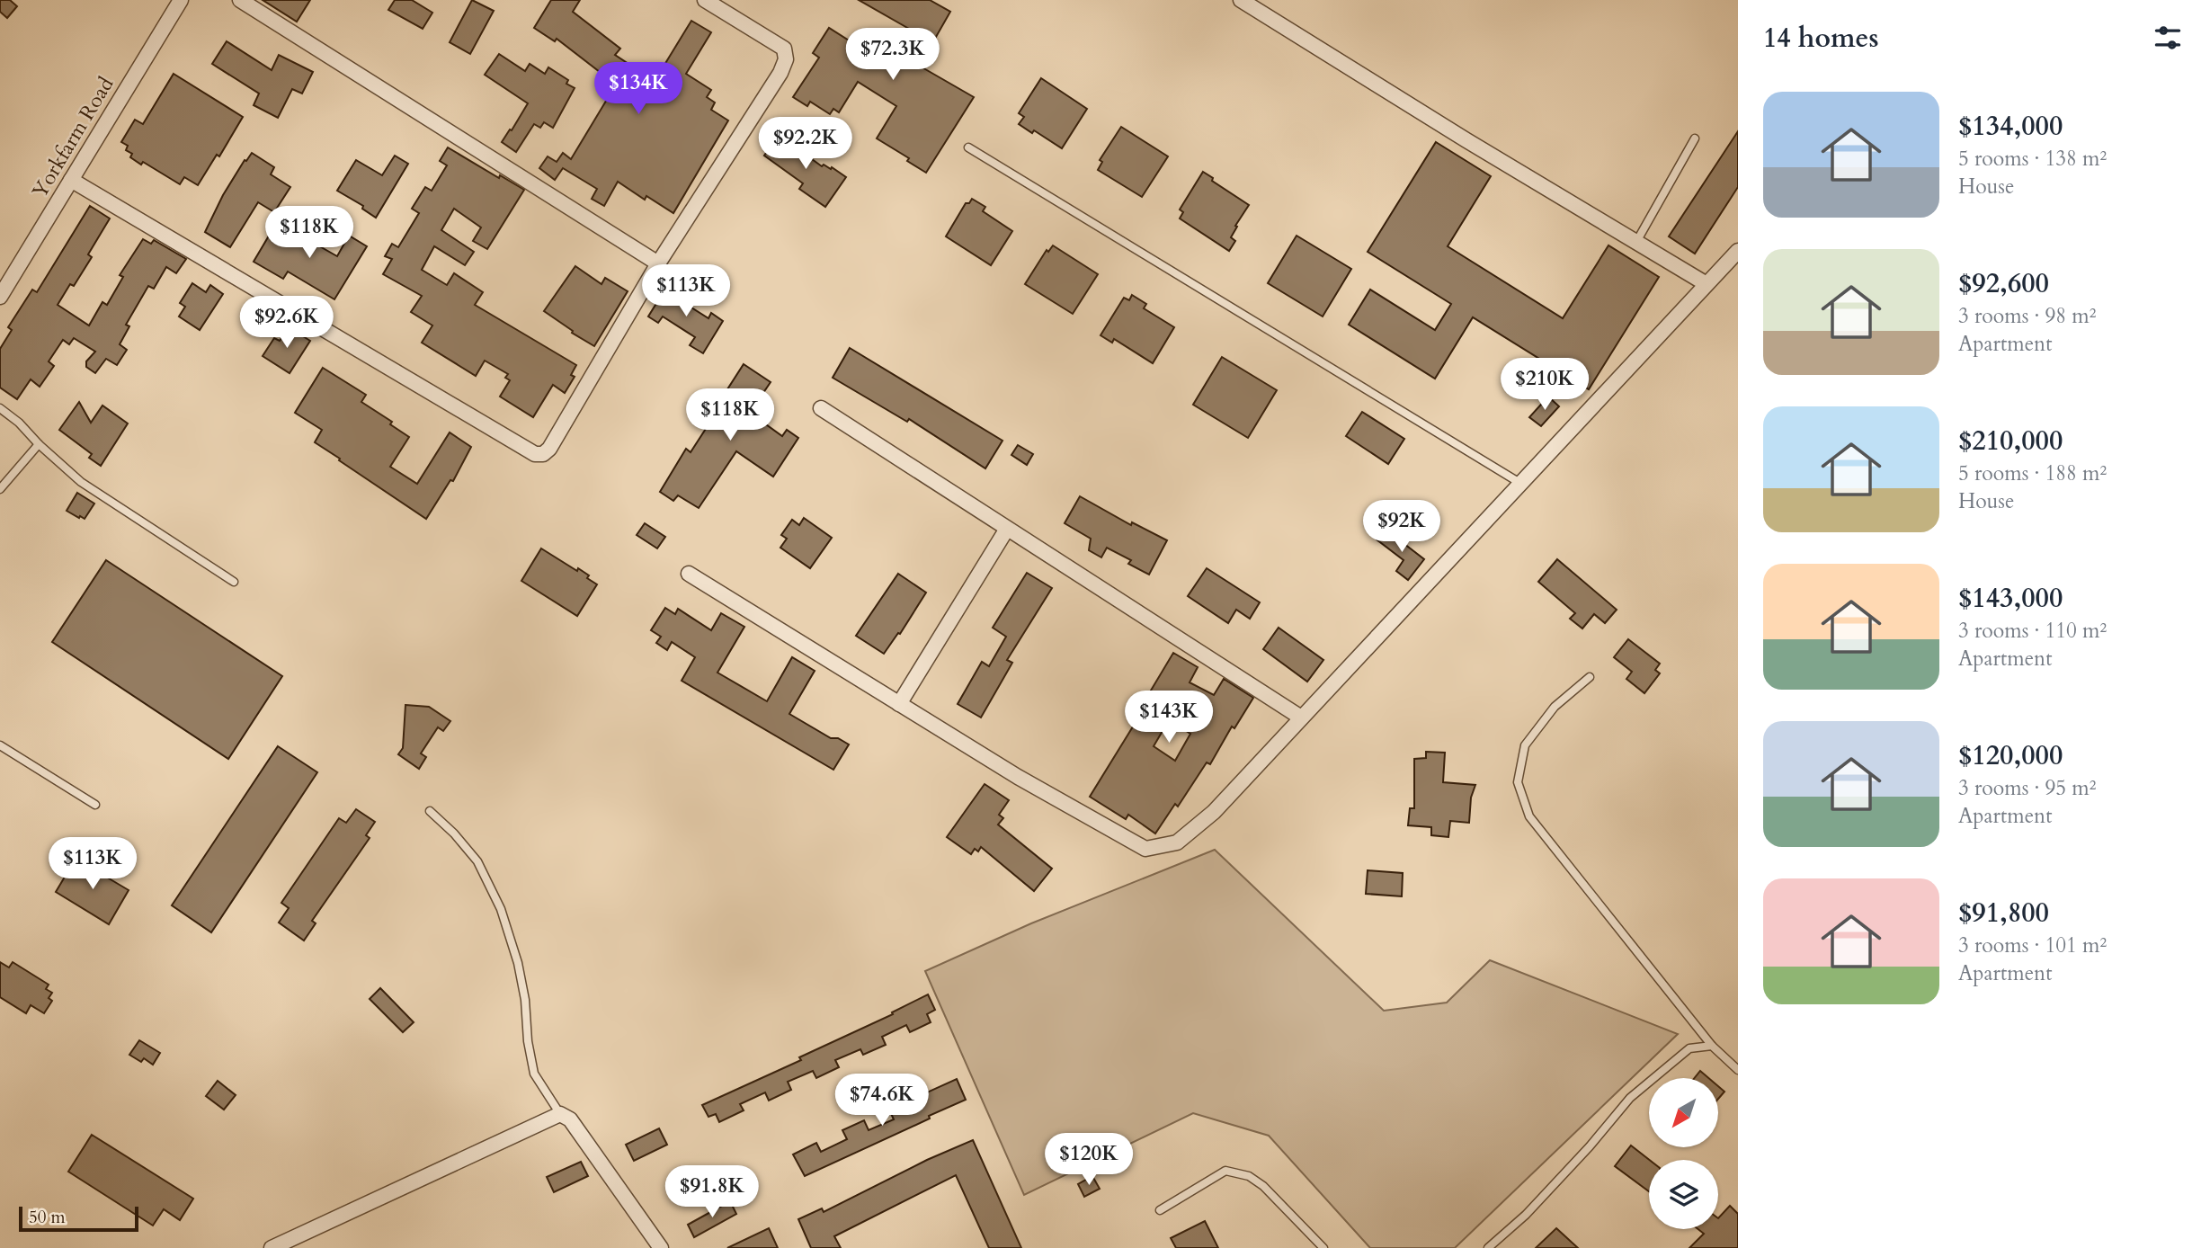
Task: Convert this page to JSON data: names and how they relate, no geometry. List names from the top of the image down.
{
  "streets": {
    "street": ["Yorkfarm Road"]
  },
  "scale_bar": "50 m",
  "north": "bottom left",
  "page": {
    "heading": "14 homes",
    "price": [
      "$72.3K",
      "$134K",
      "$92.2K",
      "$118K",
      "$113K",
      "$92.6K",
      "$210K",
      "$118K",
      "$92K",
      "$143K",
      "$113K",
      "$74.6K",
      "$120K",
      "$91.8K"
    ],
    "list": [
      {
        "name": "$134,000",
        "note": "5 rooms · 138 m² · House"
      },
      {
        "name": "$92,600",
        "note": "3 rooms · 98 m² · Apartment"
      },
      {
        "name": "$210,000",
        "note": "5 rooms · 188 m² · House"
      },
      {
        "name": "$143,000",
        "note": "3 rooms · 110 m² · Apartment"
      },
      {
        "name": "$120,000",
        "note": "3 rooms · 95 m² · Apartment"
      },
      {
        "name": "$91,800",
        "note": "3 rooms · 101 m² · Apartment"
      }
    ],
    "scale": "50 m"
  }
}
